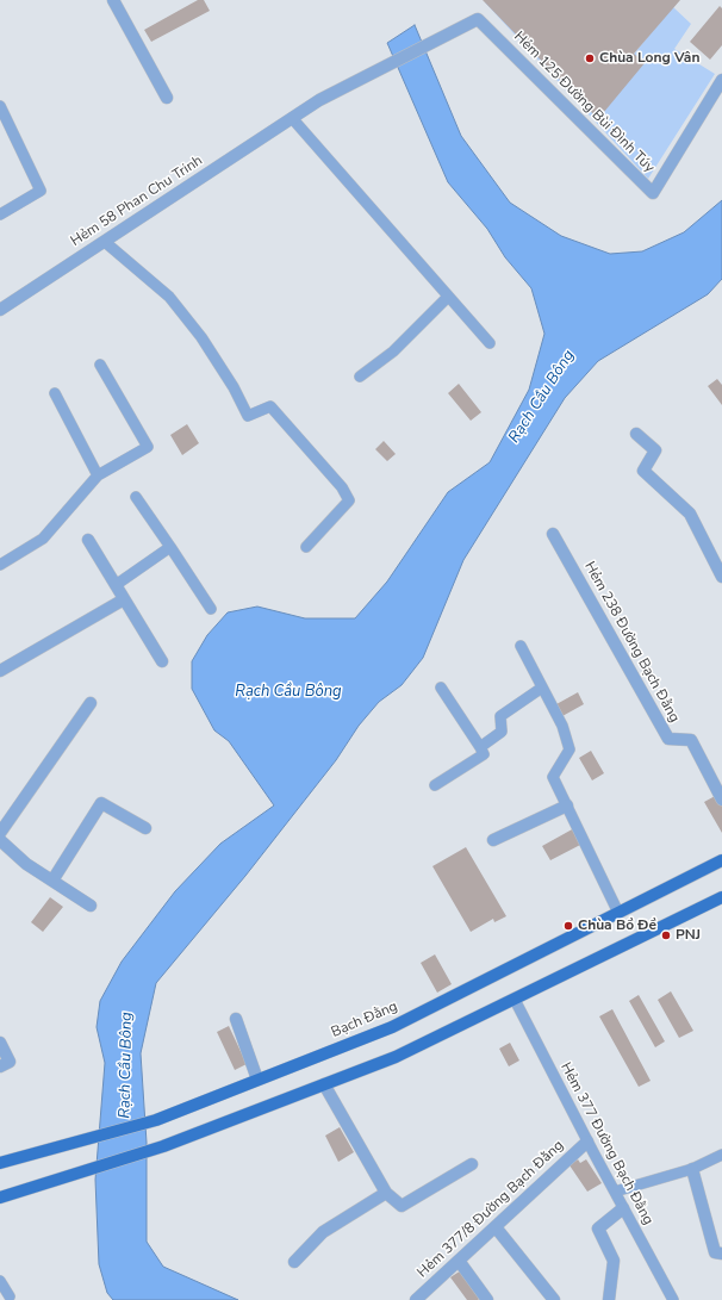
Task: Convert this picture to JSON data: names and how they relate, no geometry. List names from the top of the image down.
{
  "streets": {
    "main road": ["Bạch Đằng"],
    "street": [
      "Hẻm 125 Đường Bùi Đình Túy",
      "Hẻm 58 Phan Chu Trinh",
      "Hẻm 238 Đường Bạch Đằng",
      "Hẻm 377/8 Đường Bạch Đằng"
    ],
    "lane": ["Hẻm 377 Đường Bạch Đằng"]
  },
  "crossings": [
    ["Hẻm 125 Đường Bùi Đình Túy", "Hẻm 58 Phan Chu Trinh"],
    ["Hẻm 377 Đường Bạch Đằng", "Hẻm 377/8 Đường Bạch Đằng"]
  ],
  "water": ["Rạch Cầu Bông"],
  "places": ["Chùa Long Vân", "Chùa Bồ Đề", "PNJ"]
}
